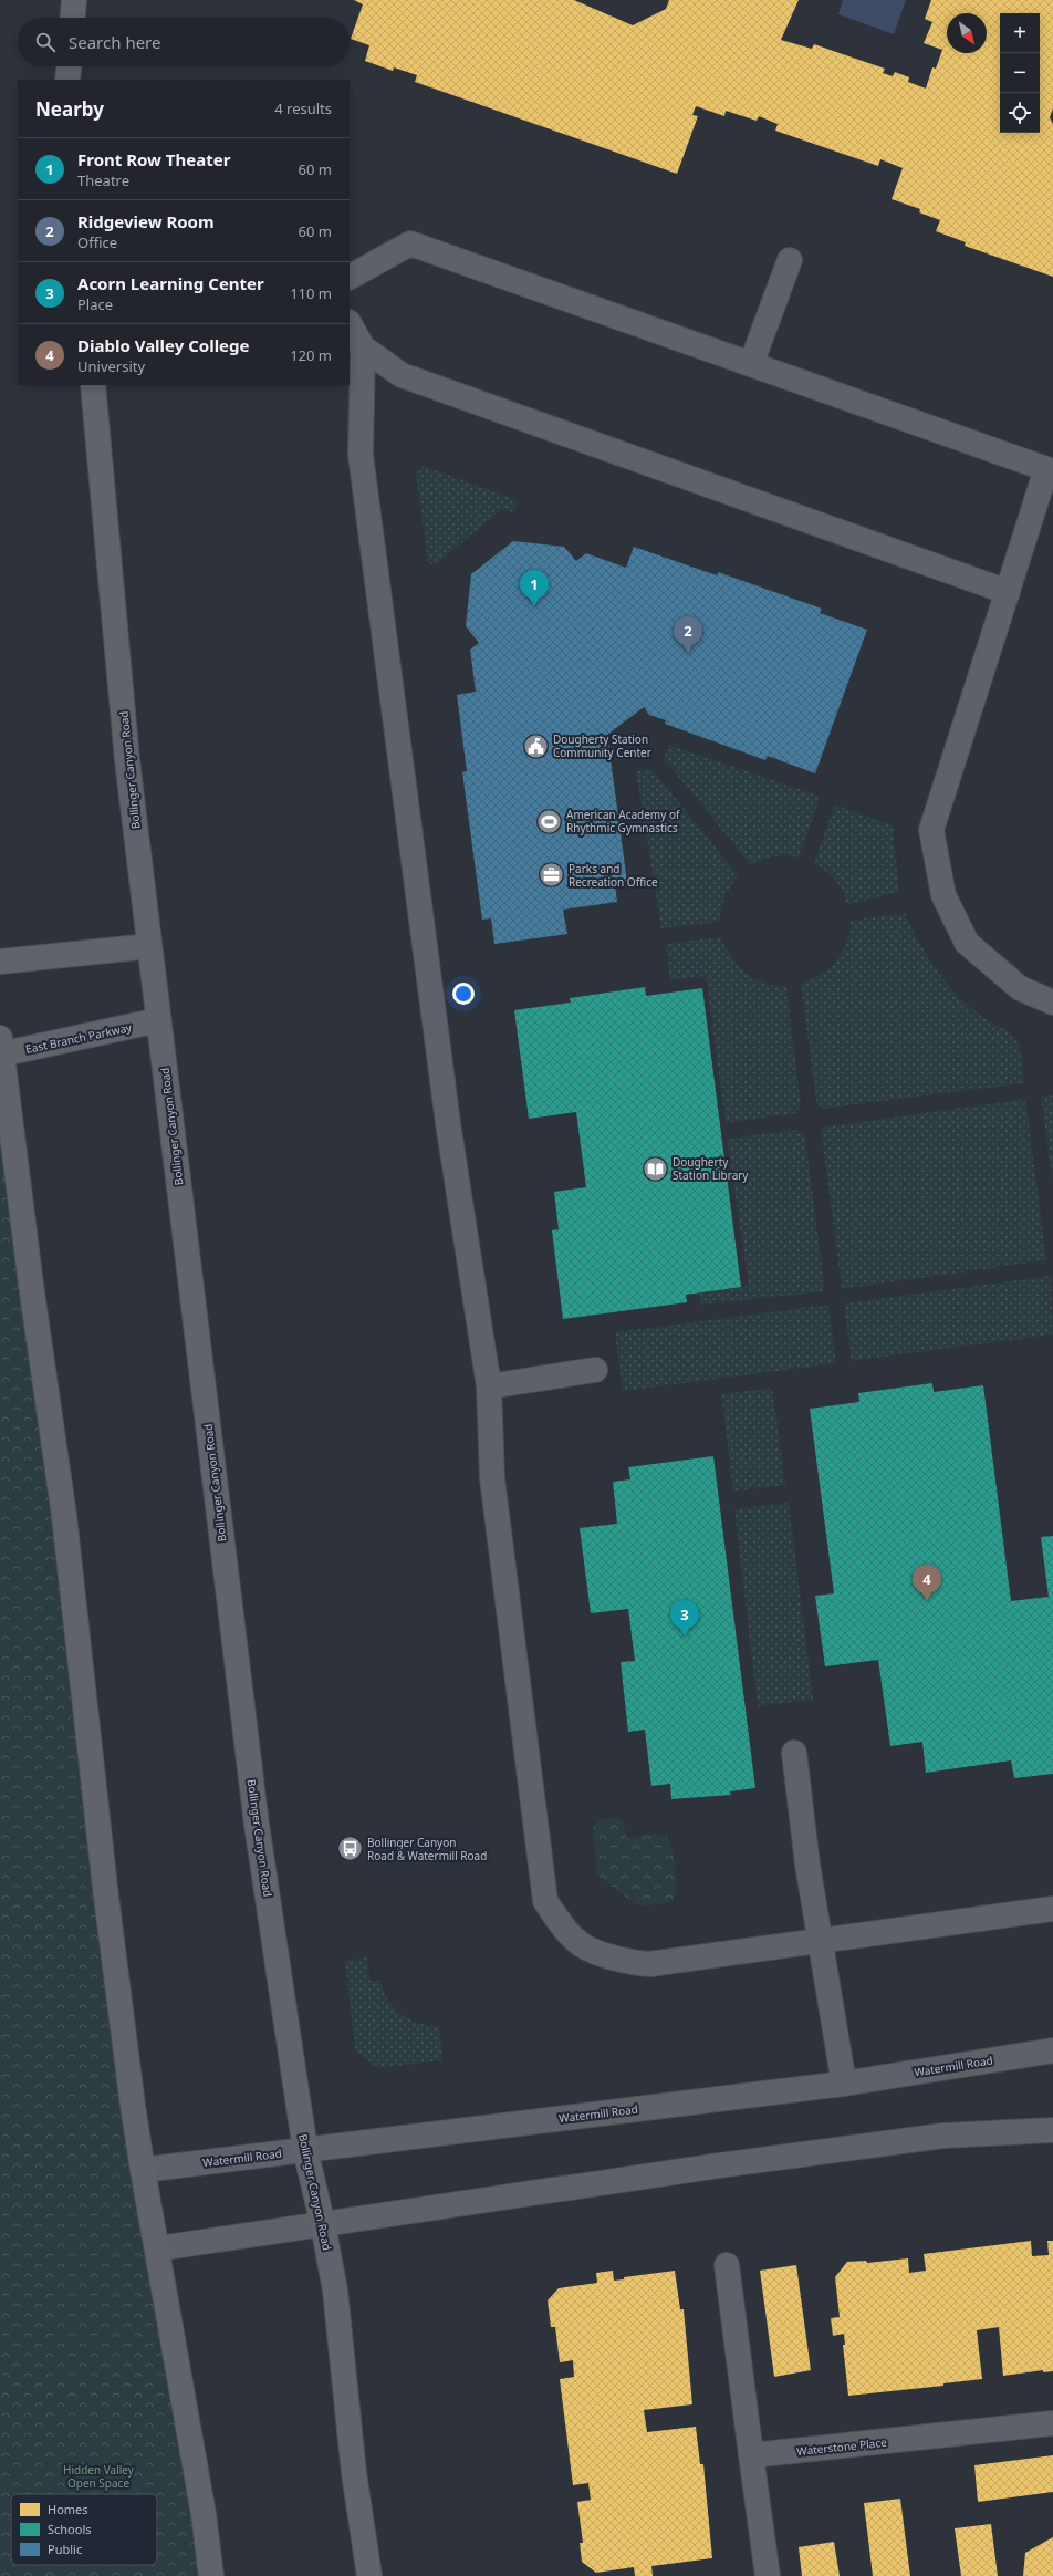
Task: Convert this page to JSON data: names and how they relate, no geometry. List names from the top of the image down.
{
  "streets": {
    "main road": ["Bollinger Canyon Road", "East Branch Parkway"],
    "street": ["Watermill Road", "Waterstone Place"]
  },
  "crossings": [
    ["Bollinger Canyon Road", "East Branch Parkway"],
    ["Bollinger Canyon Road", "Watermill Road"]
  ],
  "parks": ["Hidden Valley Open Space"],
  "places": {
    "public building": ["Dougherty Station Community Center"],
    "sports": ["American Academy of Rhythmic Gymnastics"],
    "office": ["Parks and Recreation Office"],
    "library": ["Dougherty Station Library"],
    "bus stop": ["Bollinger Canyon Road & Watermill Road"]
  },
  "legend": ["Homes", "Schools", "Public"],
  "north": "bottom right",
  "page": {
    "map_buttons": ["+", "−"],
    "search": "Search here",
    "heading": ["Nearby", "4 results"],
    "list": [
      {
        "mark": "1",
        "name": "Front Row Theater",
        "note": "Theatre",
        "value": "60 m"
      },
      {
        "mark": "2",
        "name": "Ridgeview Room",
        "note": "Office",
        "value": "60 m"
      },
      {
        "mark": "3",
        "name": "Acorn Learning Center",
        "note": "Place",
        "value": "110 m"
      },
      {
        "mark": "4",
        "name": "Diablo Valley College",
        "note": "University",
        "value": "120 m"
      }
    ],
    "pins": [
      "1",
      "2",
      "4",
      "3"
    ]
  }
}
